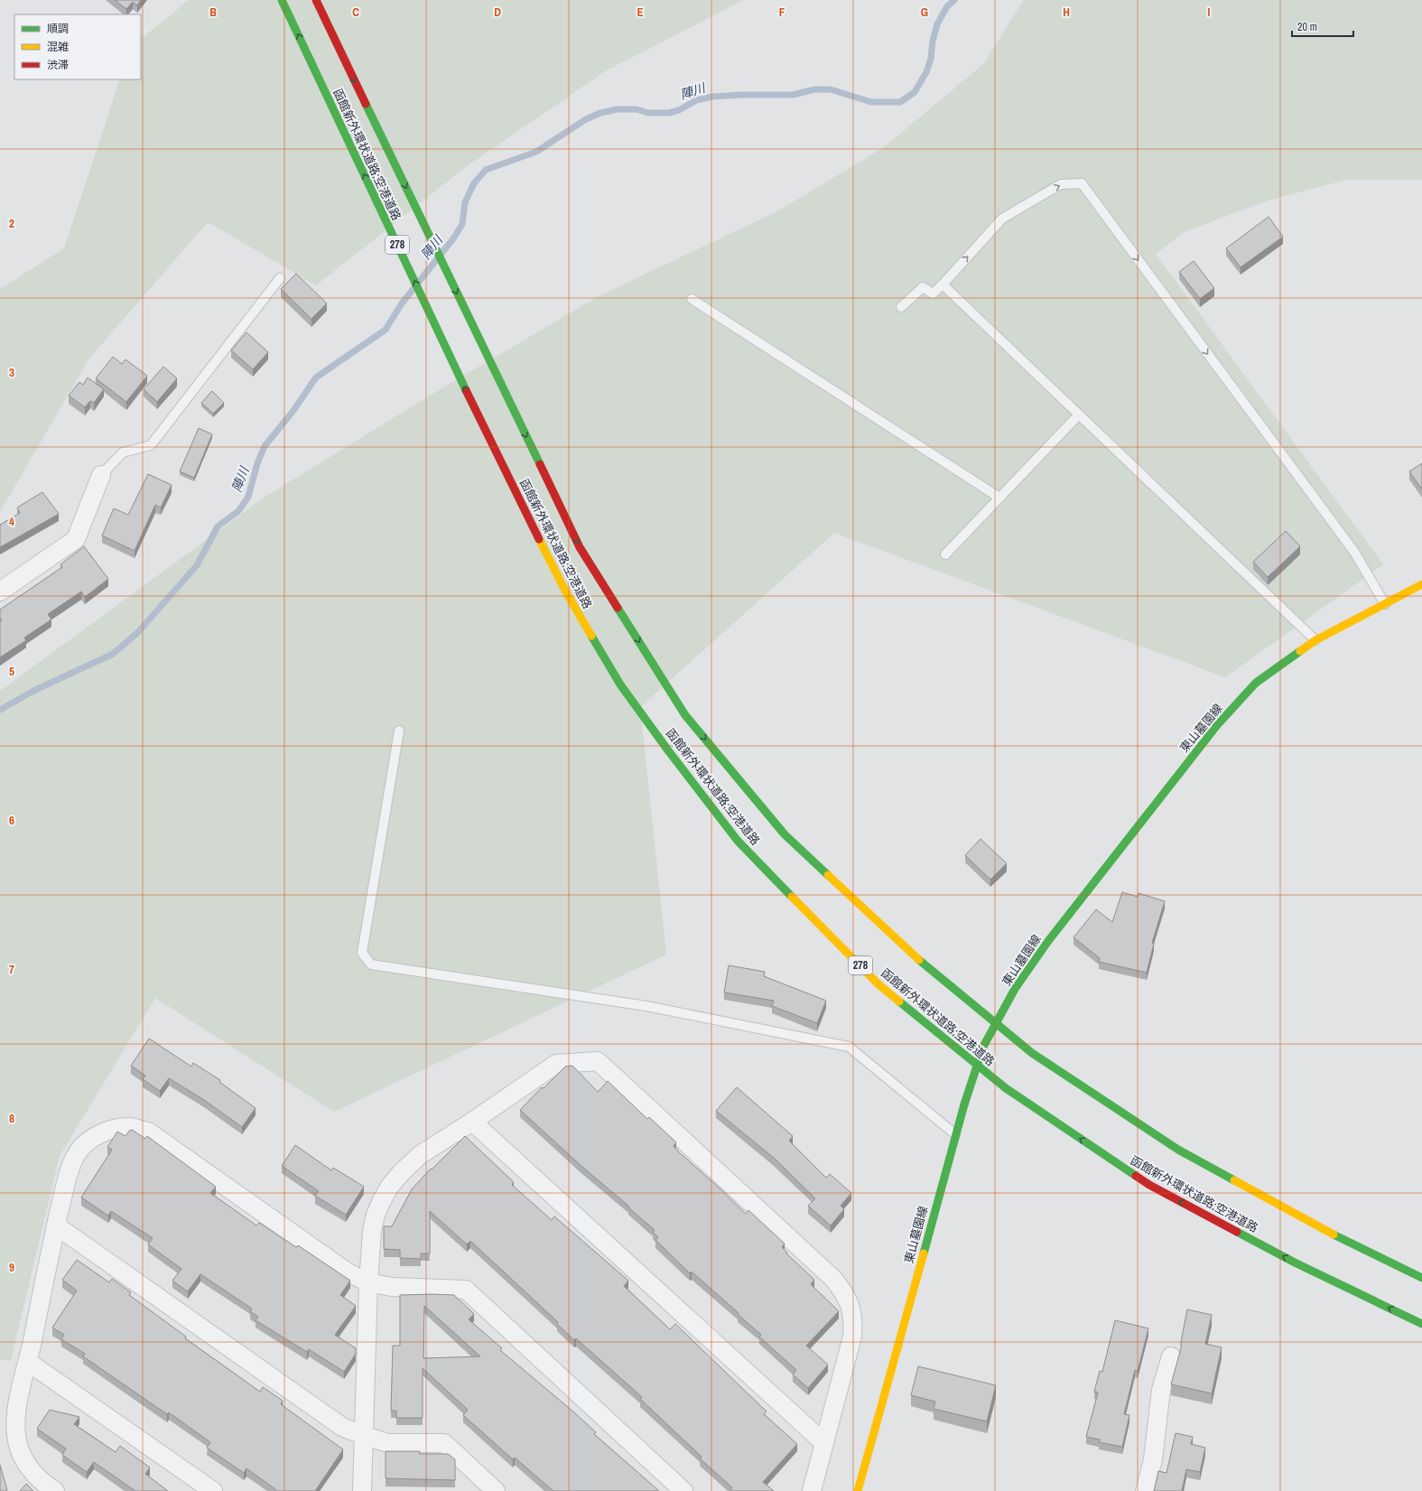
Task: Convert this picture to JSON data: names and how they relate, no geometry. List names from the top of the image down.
{
  "streets": {
    "main road": ["函館新外環状道路;空港道路", "278", "東山墓園線"]
  },
  "water": ["陣川"],
  "legend": ["順調", "混雑", "渋滞"],
  "scale_bar": "20 m",
  "grid": {
    "columns": [
      "B",
      "C",
      "D",
      "E",
      "F",
      "G",
      "H",
      "I"
    ],
    "rows": [
      "2",
      "3",
      "4",
      "5",
      "6",
      "7",
      "8",
      "9"
    ]
  }
}
